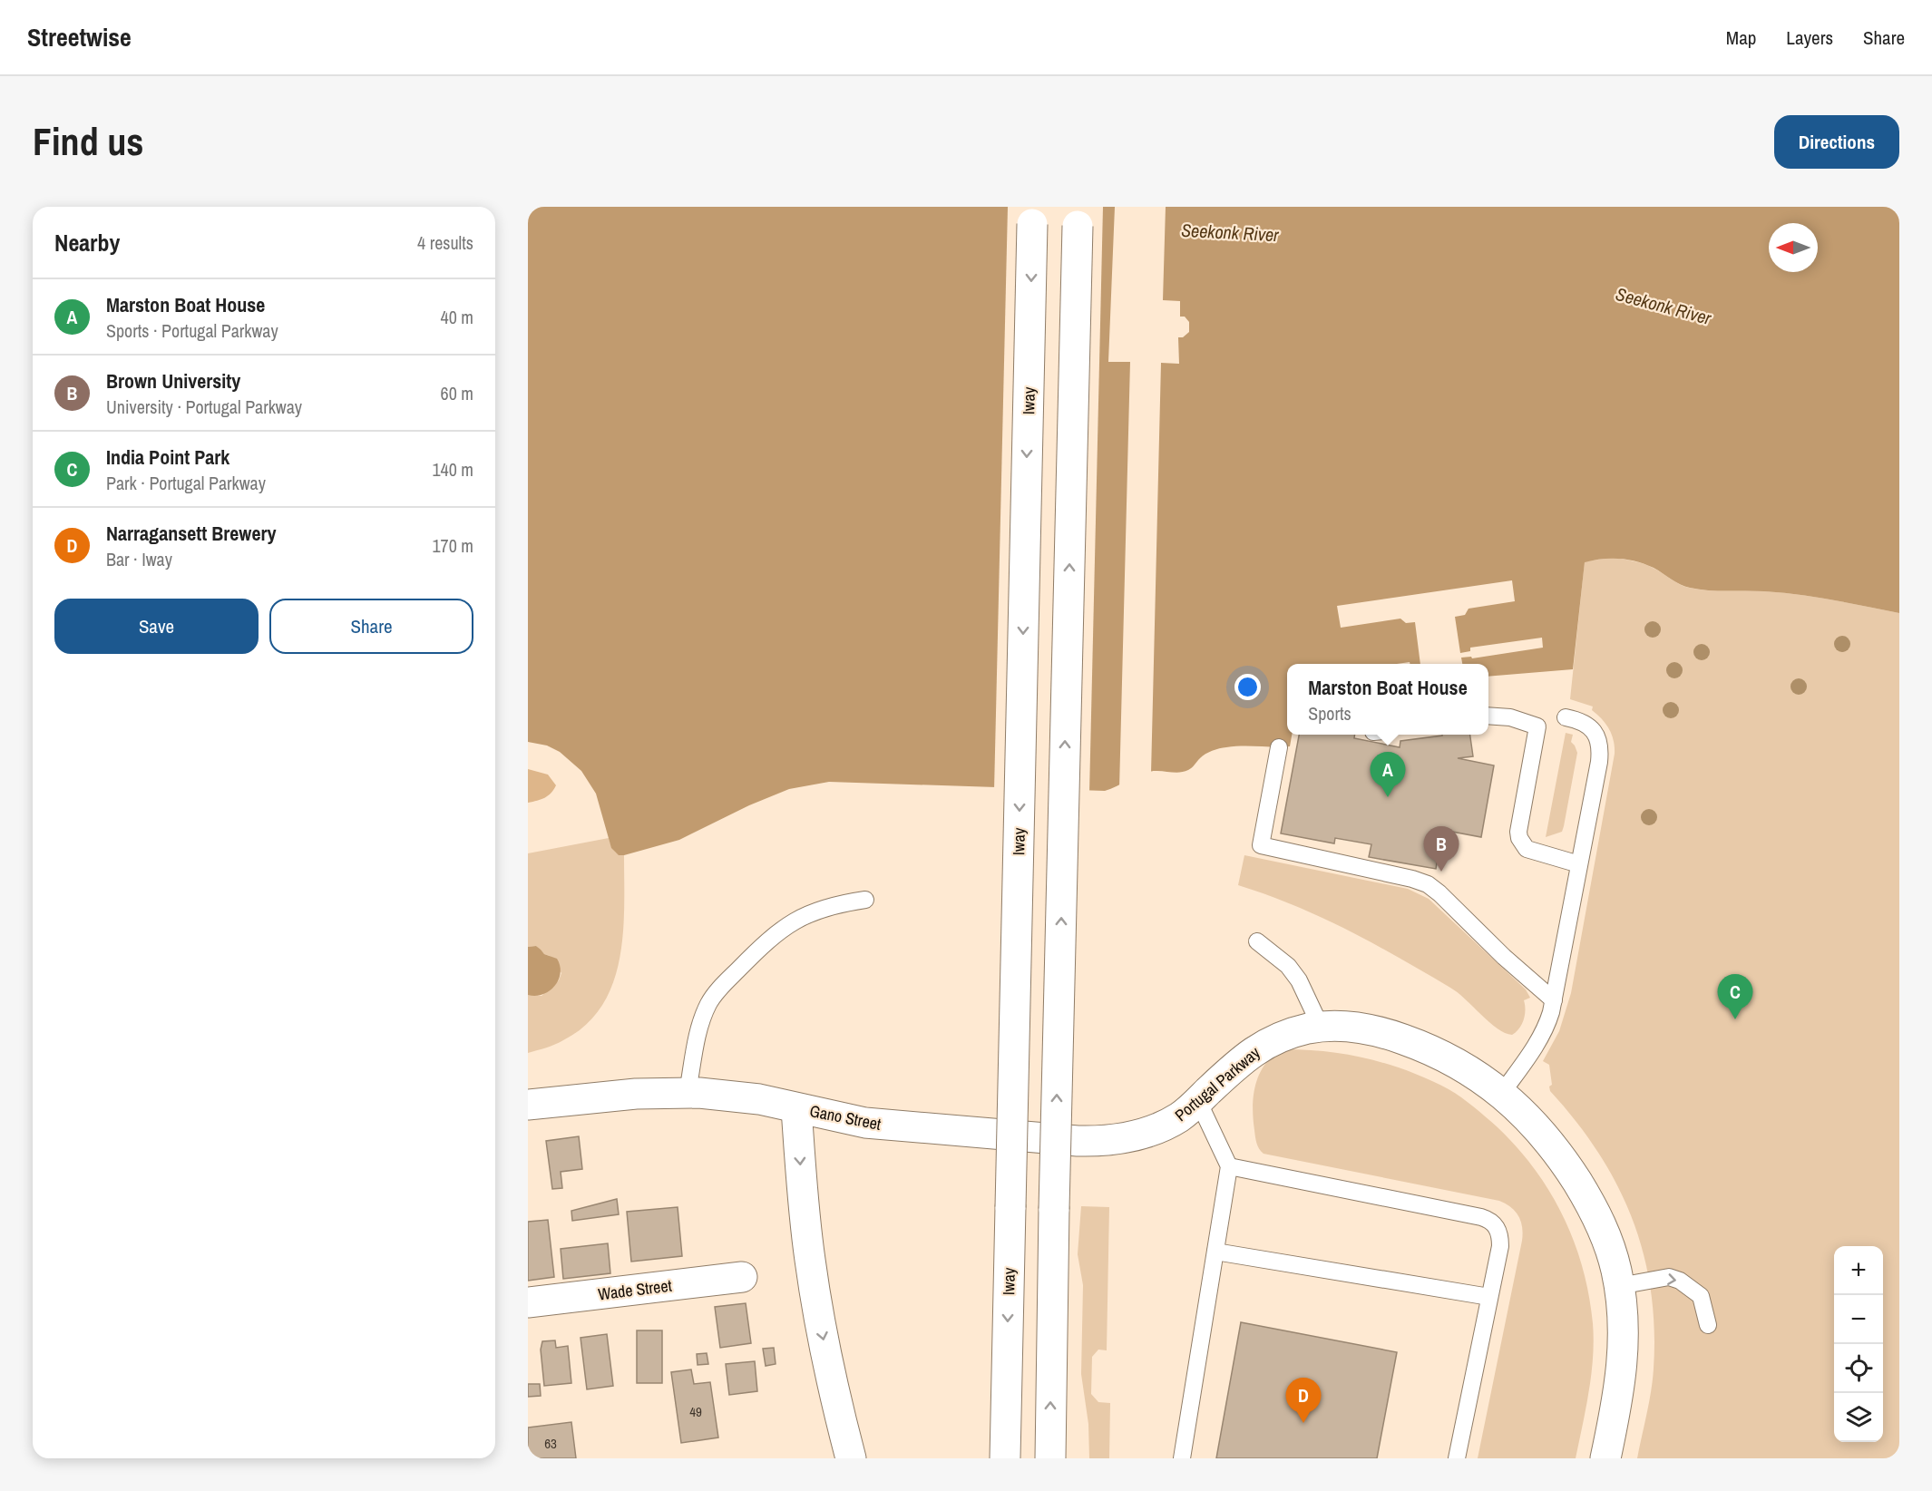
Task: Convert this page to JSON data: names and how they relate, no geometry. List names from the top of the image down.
{
  "streets": {
    "main road": [
      "Iway",
      "Portugal Parkway",
      "Gano Street",
      "Wade Street"
    ]
  },
  "crossings": [
    ["Portugal Parkway", "Gano Street"]
  ],
  "water": ["Seekonk River"],
  "house_numbers": ["49", "63"],
  "north": "left",
  "page": {
    "header": "Streetwise",
    "nav": ["Map", "Layers", "Share"],
    "buttons": [
      "Directions",
      ["Save", "Share"]
    ],
    "title": "Find us",
    "heading": ["Nearby", "4 results"],
    "list": [
      {
        "mark": "A",
        "name": "Marston Boat House",
        "note": "Sports · Portugal Parkway",
        "value": "40 m"
      },
      {
        "mark": "B",
        "name": "Brown University",
        "note": "University · Portugal Parkway",
        "value": "60 m"
      },
      {
        "mark": "C",
        "name": "India Point Park",
        "note": "Park · Portugal Parkway",
        "value": "140 m"
      },
      {
        "mark": "D",
        "name": "Narragansett Brewery",
        "note": "Bar · Iway",
        "value": "170 m"
      }
    ],
    "popup": ["Marston Boat House", "Sports"],
    "pins": [
      "A",
      "B",
      "C",
      "D"
    ],
    "map_buttons": ["+", "−"]
  }
}
